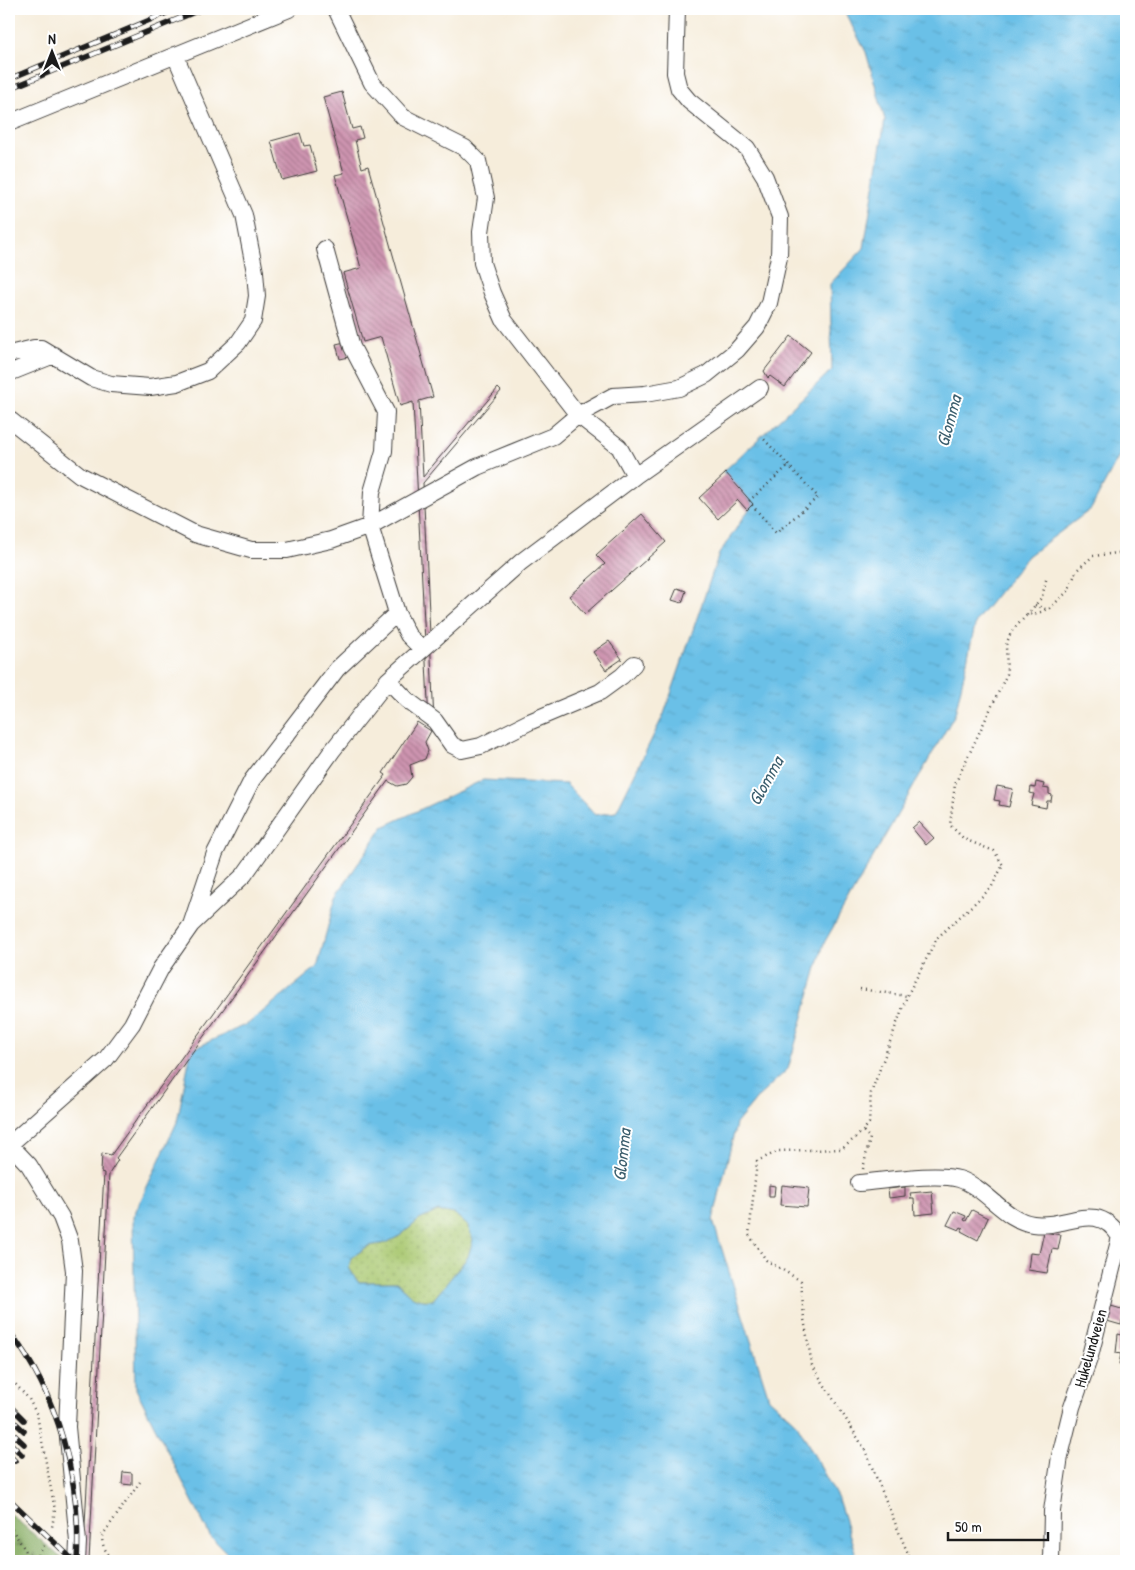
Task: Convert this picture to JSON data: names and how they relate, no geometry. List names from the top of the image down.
{
  "streets": {
    "street": ["Hukelundveien"]
  },
  "water": ["Glomma"],
  "scale_bar": "50 m",
  "north": "top"
}
